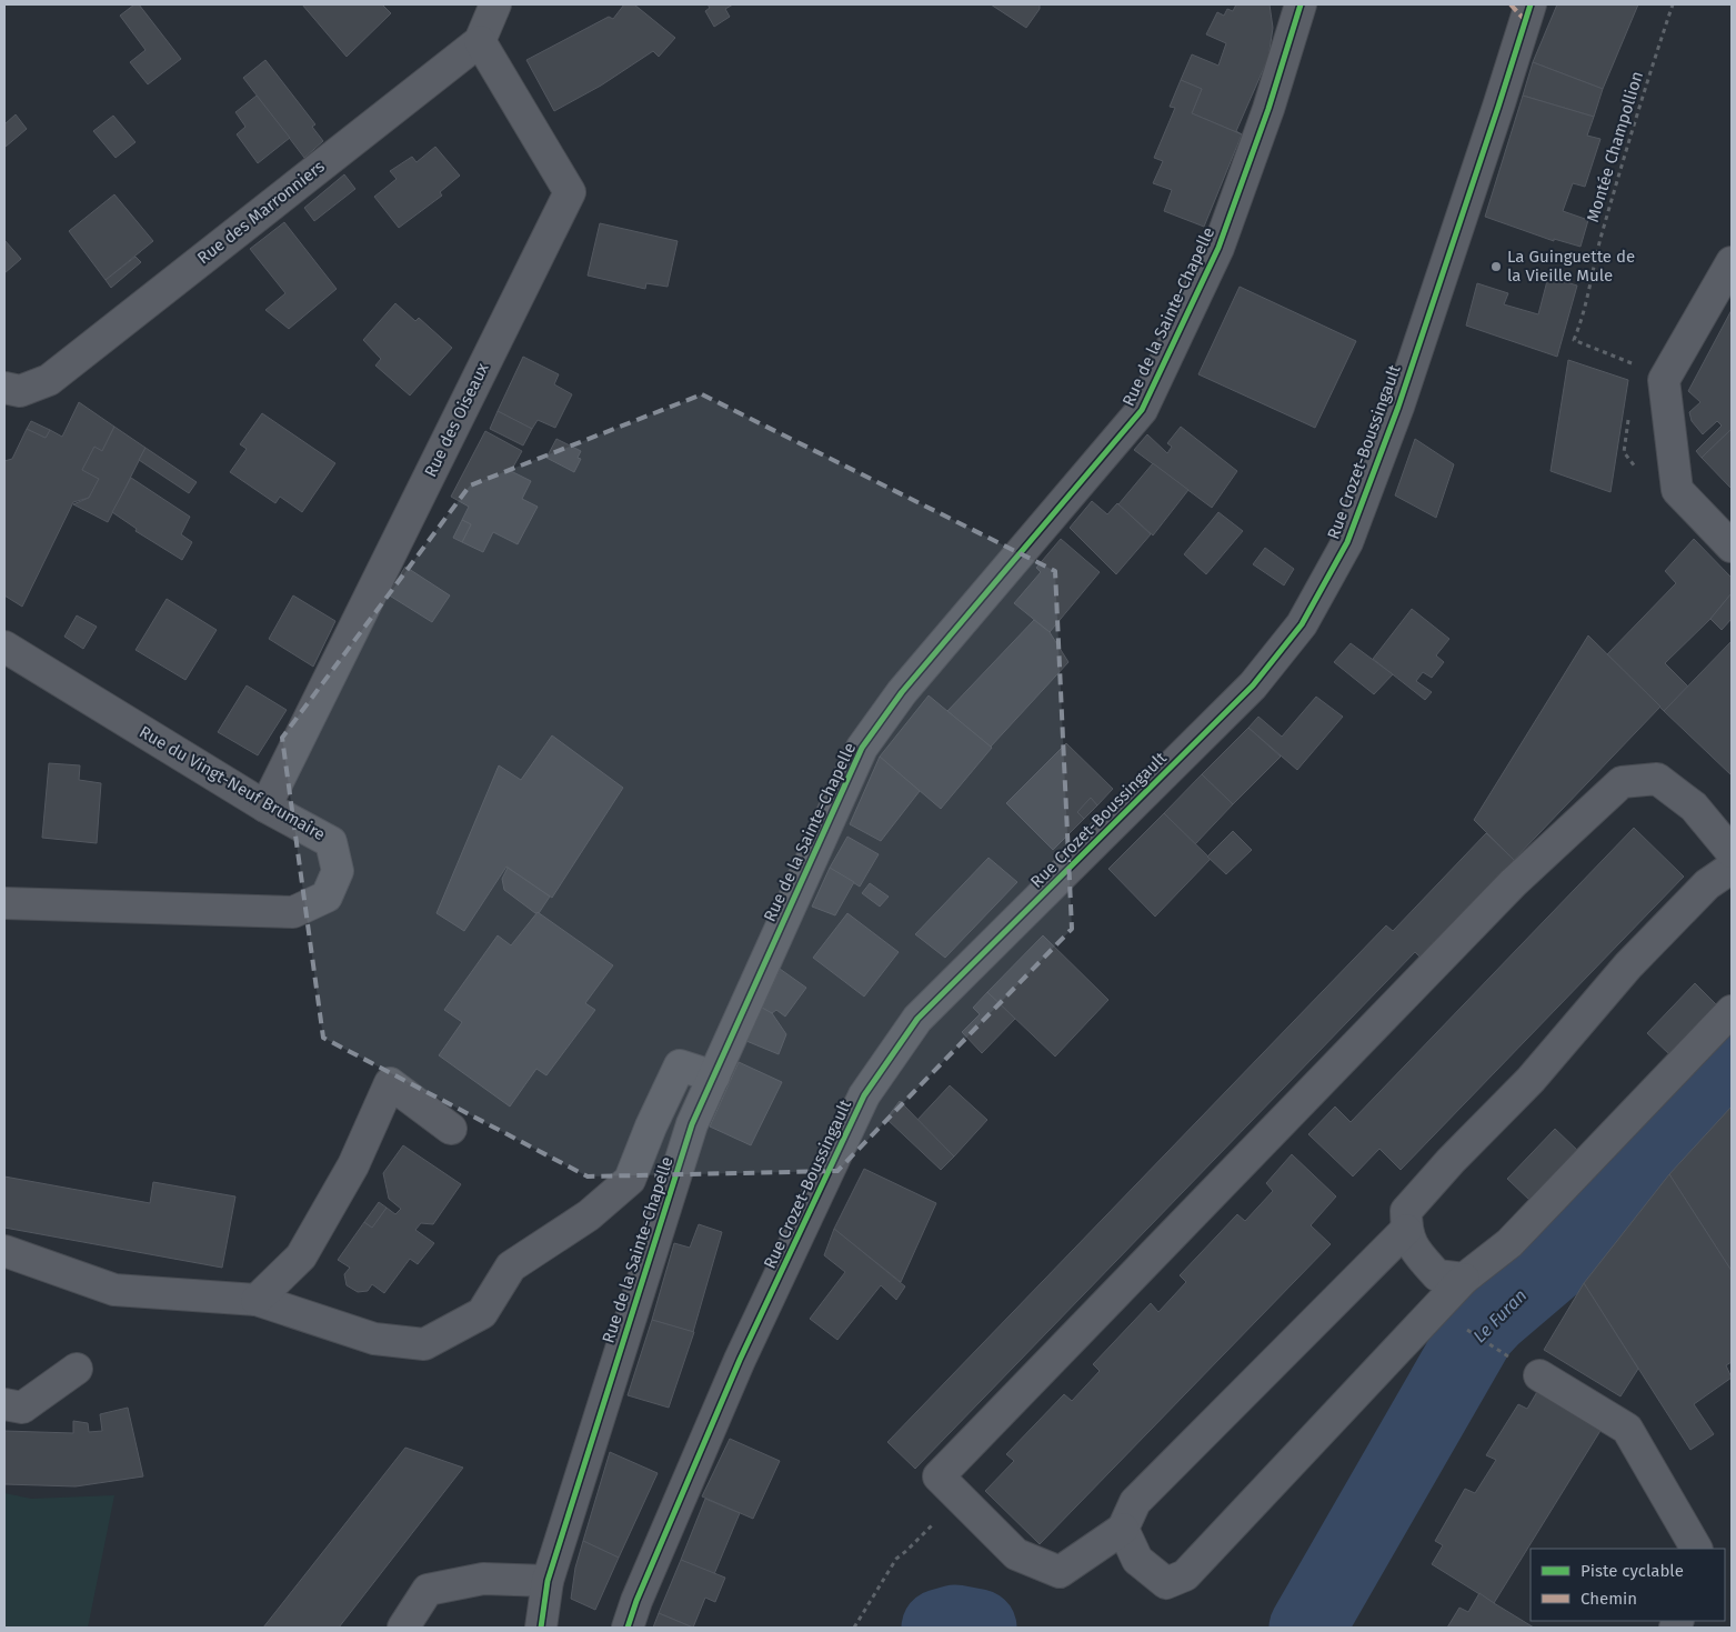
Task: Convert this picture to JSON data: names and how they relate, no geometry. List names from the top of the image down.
{
  "streets": {
    "street": [
      "Rue des Marronniers",
      "Rue de la Sainte-Chapelle",
      "Rue des Oiseaux",
      "Rue Crozet-Boussingault",
      "Rue du Vingt-Neuf Brumaire"
    ],
    "path": ["Montée Champollion"]
  },
  "crossings": [
    ["Rue des Marronniers", "Rue des Oiseaux"],
    ["Rue des Oiseaux", "Rue du Vingt-Neuf Brumaire"]
  ],
  "water": ["Le Furan"],
  "places": ["La Guinguette de la Vieille Mule"],
  "legend": ["Piste cyclable", "Chemin"]
}
